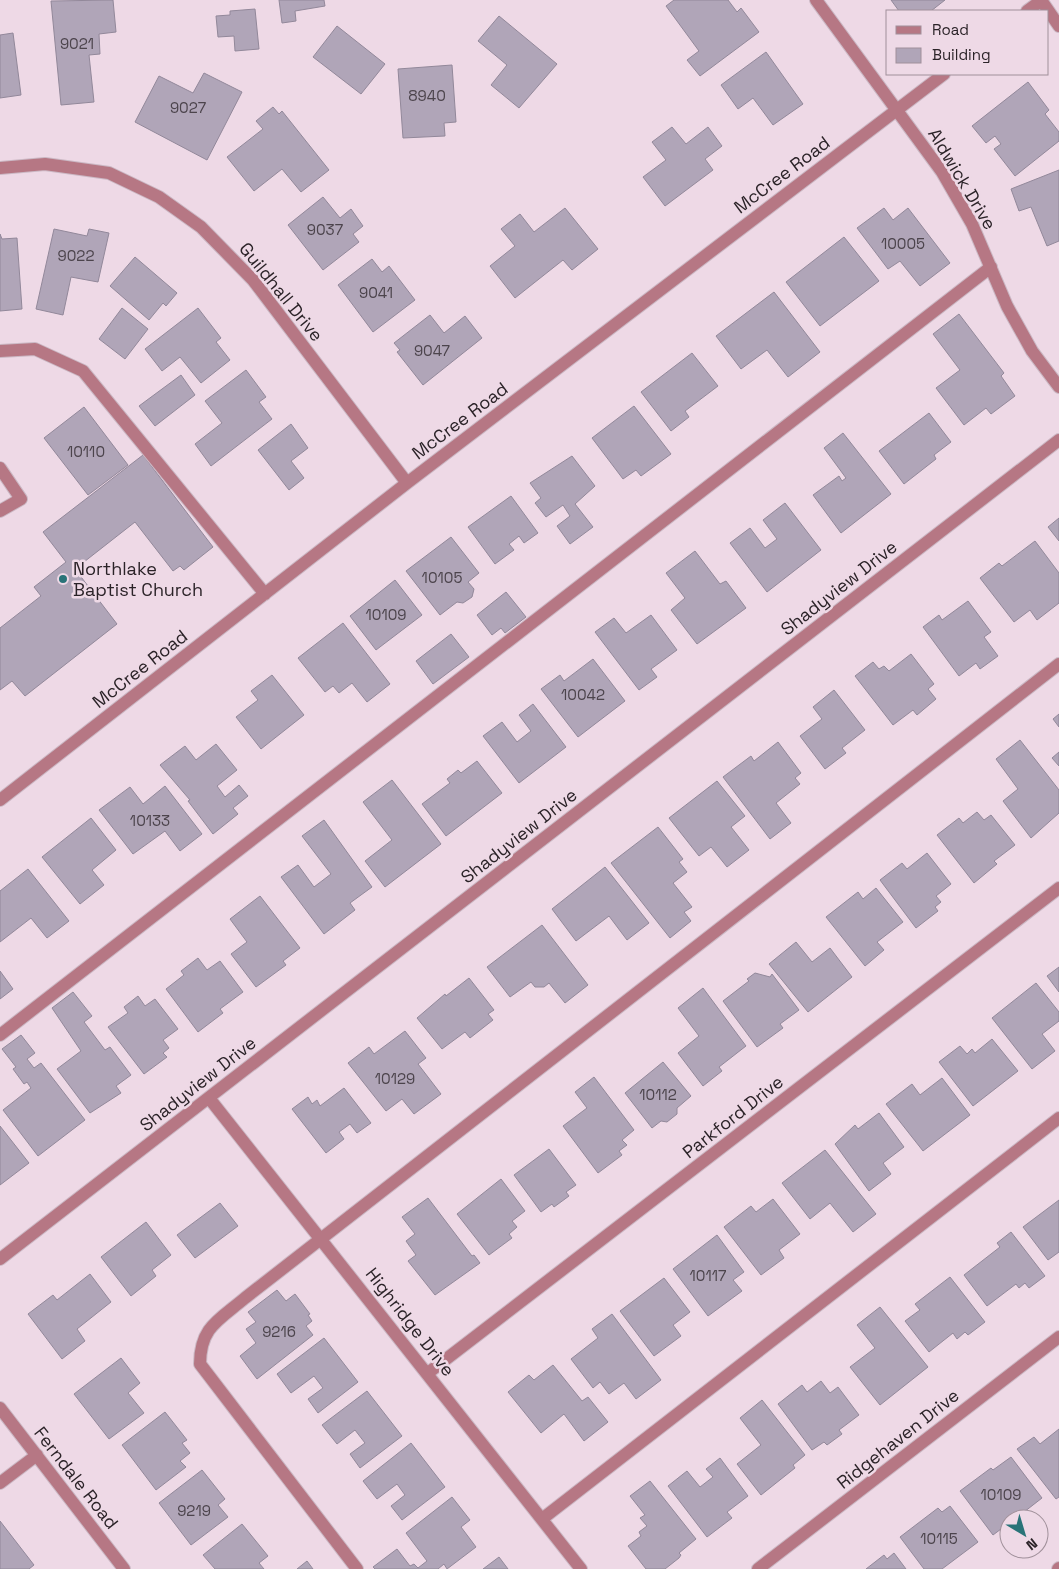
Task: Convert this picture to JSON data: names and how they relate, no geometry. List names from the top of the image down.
{
  "streets": {
    "street": [
      "McCree Road",
      "Aldwick Drive",
      "Guildhall Drive",
      "Shadyview Drive",
      "Parkford Drive",
      "Highridge Drive",
      "Ridgehaven Drive",
      "Ferndale Road"
    ]
  },
  "crossings": [
    ["McCree Road", "Aldwick Drive"],
    ["McCree Road", "Guildhall Drive"],
    ["Shadyview Drive", "Highridge Drive"],
    ["Parkford Drive", "Highridge Drive"]
  ],
  "places": ["Northlake Baptist Church"],
  "house_numbers": [
    "9021",
    "8940",
    "9027",
    "9037",
    "10005",
    "9022",
    "9041",
    "9047",
    "10110",
    "10105",
    "10109",
    "10042",
    "10133",
    "10129",
    "10112",
    "10117",
    "9216",
    "10109",
    "9219",
    "10115"
  ],
  "legend": ["Road", "Building"],
  "north": "bottom right"
}
